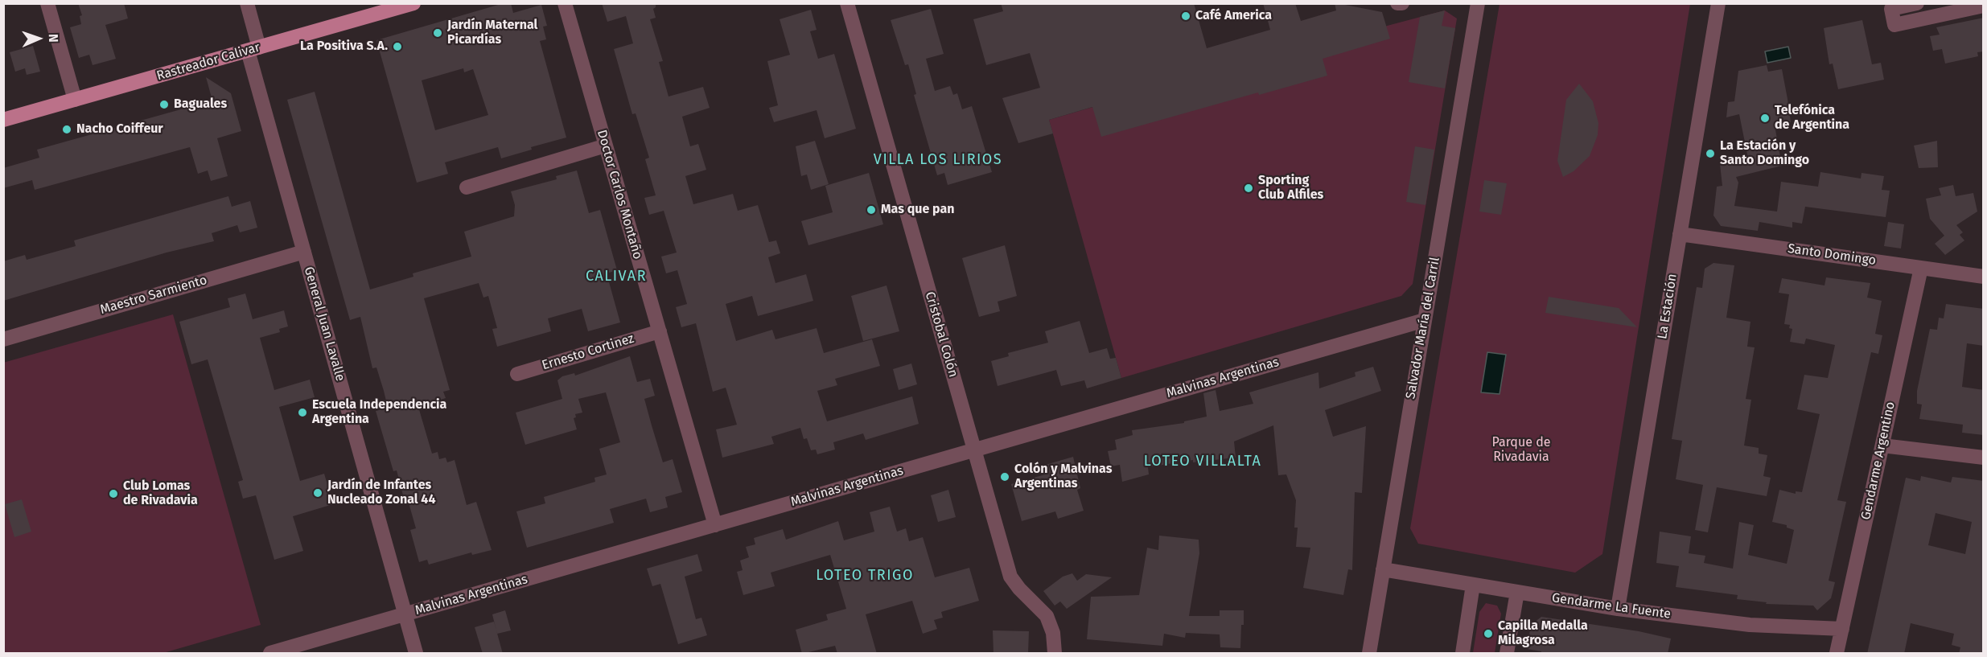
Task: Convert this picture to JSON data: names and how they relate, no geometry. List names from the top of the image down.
{
  "streets": {
    "main road": ["Rastreador Calivar"],
    "street": [
      "Doctor Carlos Montaño",
      "Santo Domingo",
      "Maestro Sarmiento",
      "La Estación",
      "General Juan Lavalle",
      "Salvador María del Carril",
      "Cristobal Colón",
      "Ernesto Cortinez",
      "Malvinas Argentinas",
      "Gendarme Argentino",
      "Gendarme La Fuente"
    ]
  },
  "crossings": [
    ["Rastreador Calivar", "General Juan Lavalle"],
    ["Doctor Carlos Montaño", "Ernesto Cortinez"],
    ["Doctor Carlos Montaño", "Malvinas Argentinas"],
    ["Santo Domingo", "La Estación"],
    ["Santo Domingo", "Gendarme Argentino"],
    ["Maestro Sarmiento", "General Juan Lavalle"],
    ["La Estación", "Gendarme La Fuente"],
    ["General Juan Lavalle", "Malvinas Argentinas"],
    ["Salvador María del Carril", "Malvinas Argentinas"],
    ["Salvador María del Carril", "Gendarme La Fuente"],
    ["Cristobal Colón", "Malvinas Argentinas"],
    ["Gendarme Argentino", "Gendarme La Fuente"]
  ],
  "districts": [
    "VILLA LOS LIRIOS",
    "CALIVAR",
    "LOTEO VILLALTA",
    "LOTEO TRIGO"
  ],
  "parks": ["Parque de Rivadavia"],
  "places": [
    "Café America",
    "Jardín Maternal Picardías",
    "La Positiva S.A.",
    "Baguales",
    "Telefónica de Argentina",
    "Nacho Coiffeur",
    "La Estación y Santo Domingo",
    "Sporting Club Alfiles",
    "Mas que pan",
    "Escuela Independencia Argentina",
    "Colón y Malvinas Argentinas",
    "Jardín de Infantes Nucleado Zonal 44",
    "Club Lomas de Rivadavia",
    "Capilla Medalla Milagrosa"
  ],
  "north": "right"
}
